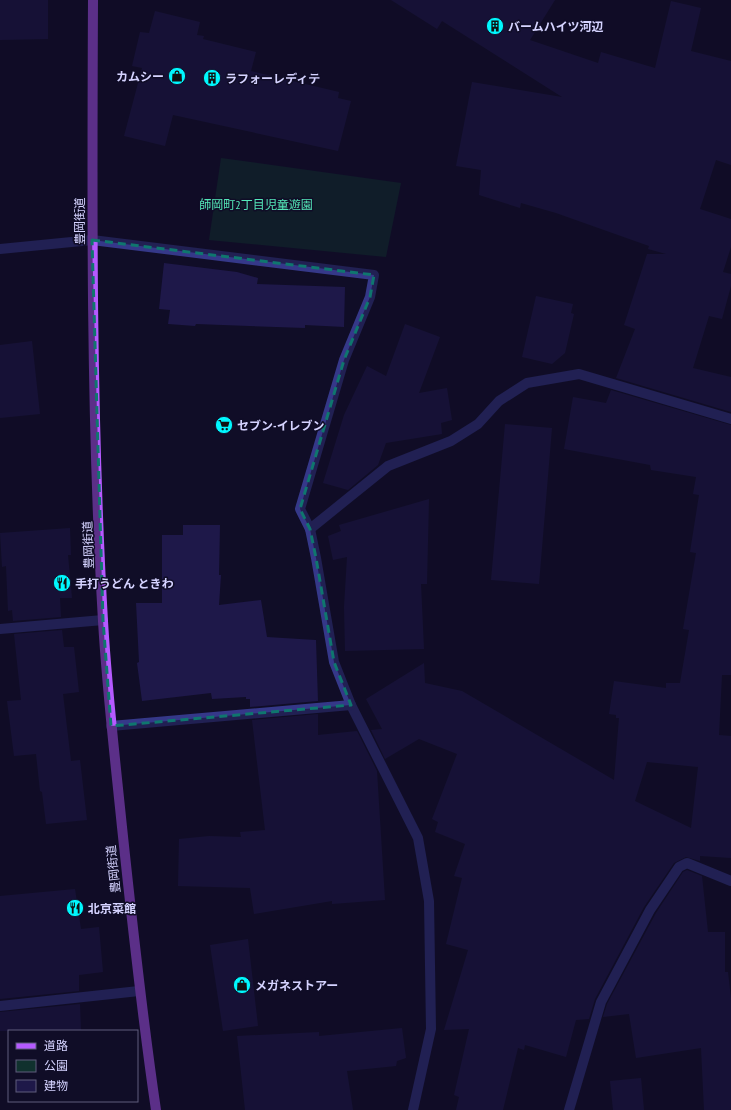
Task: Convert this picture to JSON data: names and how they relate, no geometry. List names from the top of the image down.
{
  "streets": {
    "main road": ["豊岡街道"]
  },
  "parks": ["師岡町2丁目児童遊園"],
  "places": {
    "building": ["バームハイツ河辺", "ラフォーレディテ"],
    "shop": ["カムシー", "メガネストアー"],
    "supermarket": ["セブン-イレブン"],
    "restaurant": ["手打うどん ときわ", "北京菜館"]
  },
  "legend": ["道路", "公園", "建物"]
}
